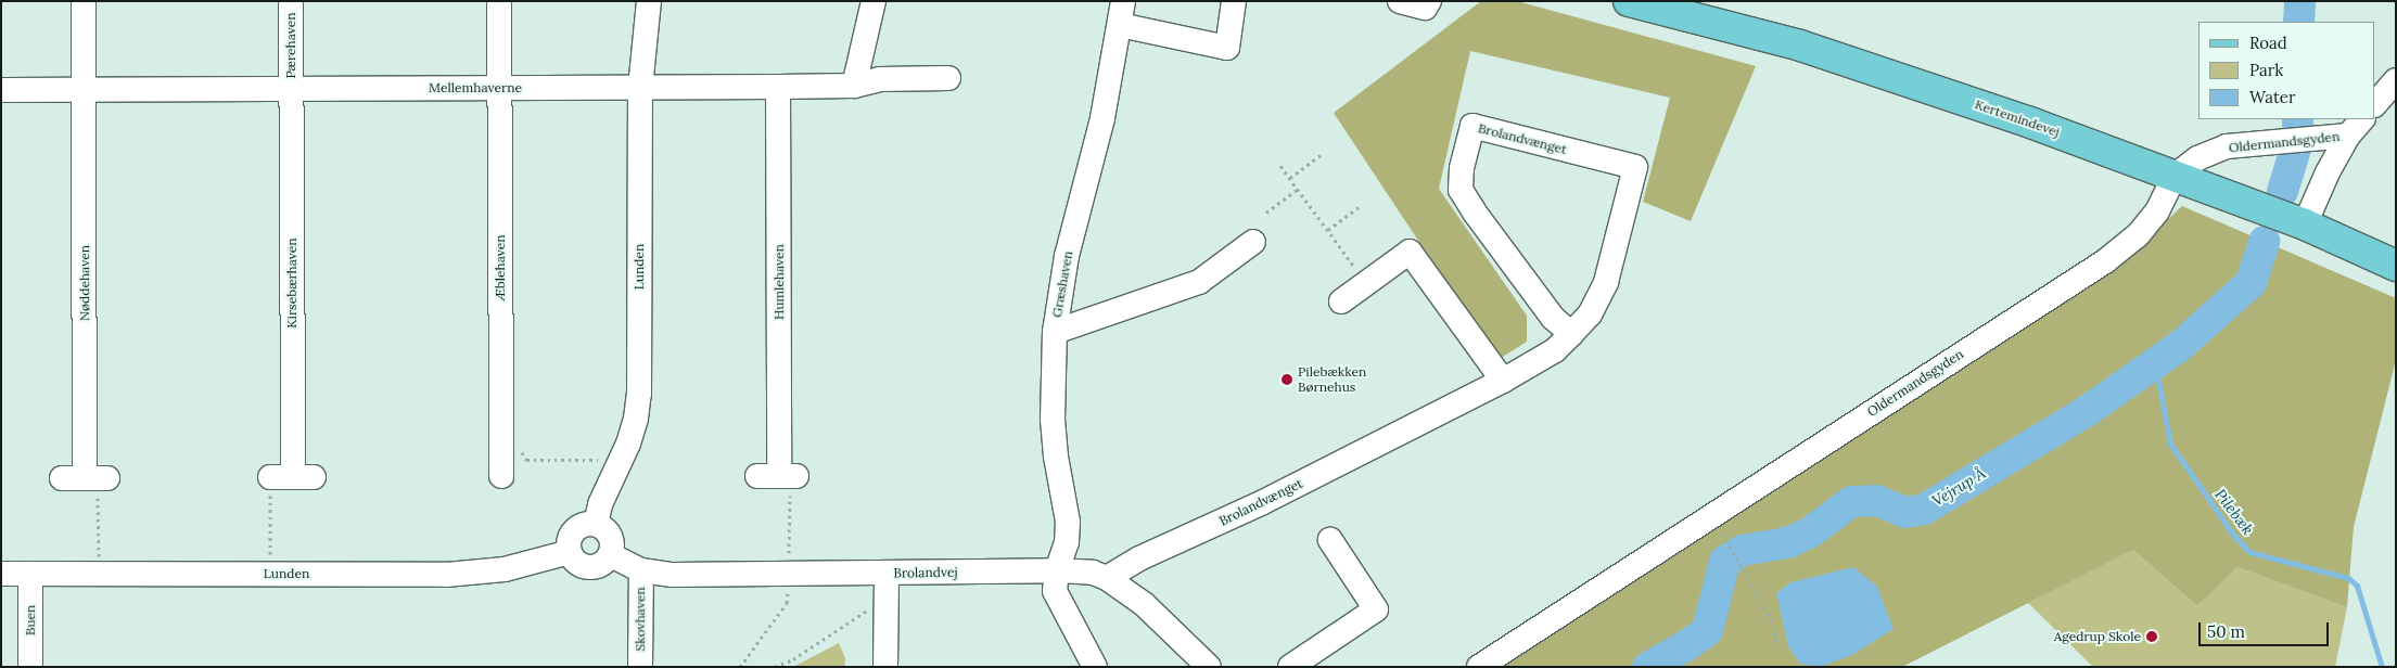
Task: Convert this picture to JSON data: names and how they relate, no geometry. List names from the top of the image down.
{
  "streets": {
    "main road": ["Kertemindevej"],
    "street": [
      "Pærehaven",
      "Mellemhaverne",
      "Brolandvænget",
      "Oldermandsgyden",
      "Lunden",
      "Æblehaven",
      "Humlehaven",
      "Nøddehaven",
      "Kirsebærhaven",
      "Græshaven",
      "Brolandvej",
      "Skovhaven",
      "Buen"
    ]
  },
  "crossings": [
    ["Pærehaven", "Mellemhaverne"],
    ["Pærehaven", "Kirsebærhaven"],
    ["Mellemhaverne", "Lunden"],
    ["Mellemhaverne", "Æblehaven"],
    ["Mellemhaverne", "Humlehaven"],
    ["Mellemhaverne", "Nøddehaven"],
    ["Mellemhaverne", "Kirsebærhaven"],
    ["Kertemindevej", "Oldermandsgyden"],
    ["Brolandvænget", "Brolandvej"],
    ["Lunden", "Brolandvej"],
    ["Lunden", "Buen"],
    ["Græshaven", "Brolandvej"],
    ["Brolandvej", "Skovhaven"]
  ],
  "water": ["Vejrup Å", "Pilebæk"],
  "places": ["Pilebækken Børnehus", "Agedrup Skole"],
  "legend": ["Road", "Park", "Water"],
  "scale_bar": "50 m"
}
